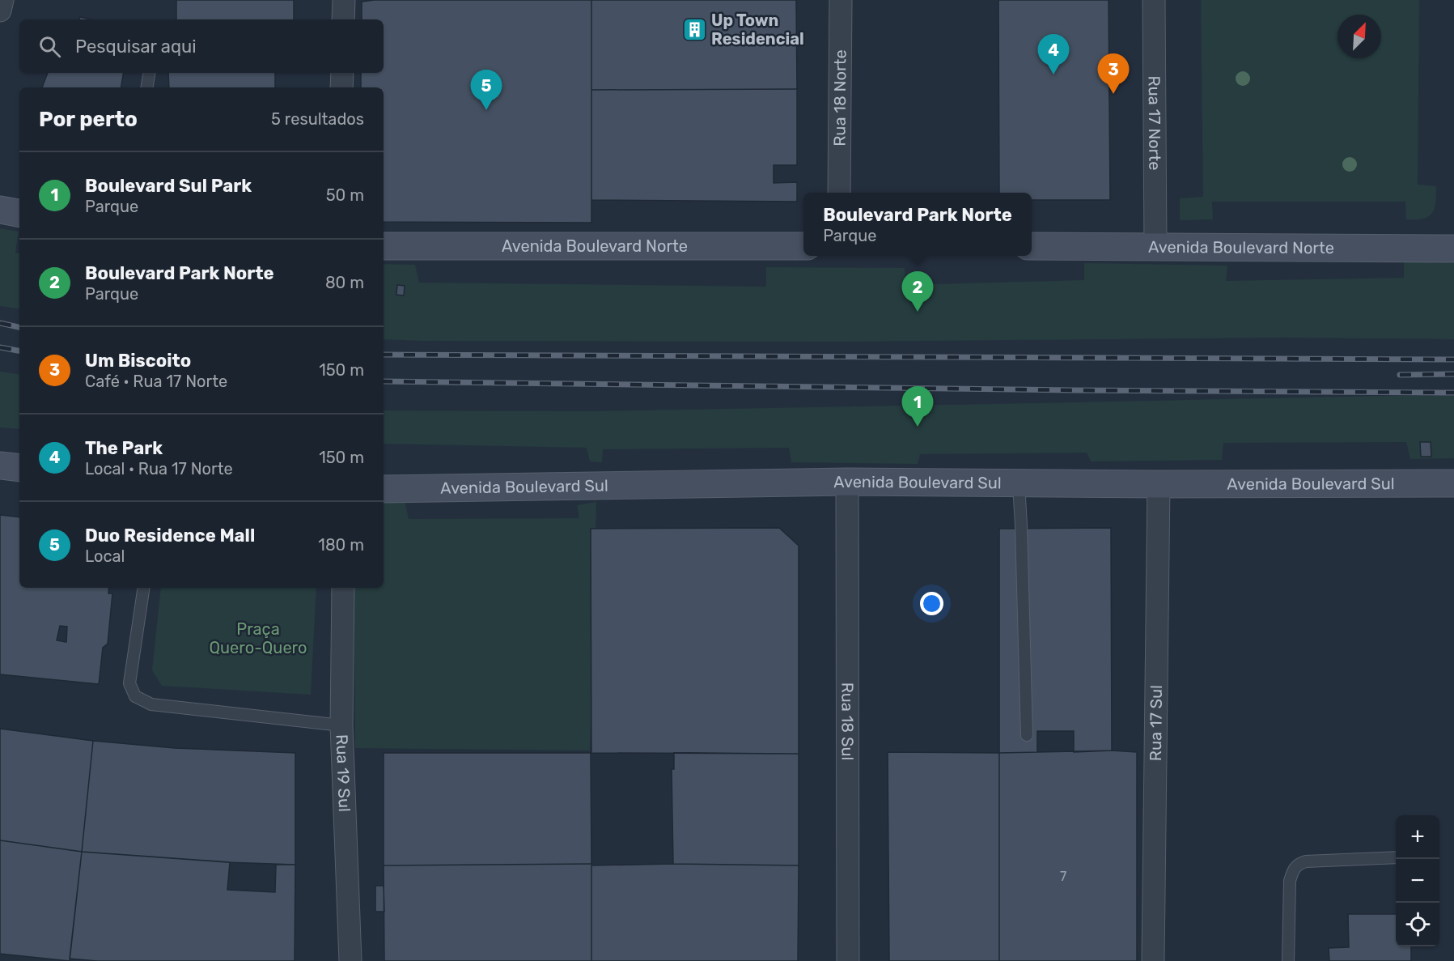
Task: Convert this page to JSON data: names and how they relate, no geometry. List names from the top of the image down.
{
  "streets": {
    "street": [
      "Rua 18 Norte",
      "Rua 17 Norte",
      "Avenida Boulevard Norte",
      "Avenida Boulevard Sul",
      "Rua 18 Sul",
      "Rua 17 Sul",
      "Rua 19 Sul"
    ]
  },
  "crossings": [
    ["Rua 17 Norte", "Avenida Boulevard Norte"],
    ["Avenida Boulevard Sul", "Rua 18 Sul"],
    ["Avenida Boulevard Sul", "Rua 17 Sul"]
  ],
  "parks": ["Praça Quero-Quero"],
  "places": {
    "building": ["Up Town Residencial"]
  },
  "house_numbers": ["7"],
  "north": "top right",
  "page": {
    "search": "Pesquisar aqui",
    "pins": [
      "4",
      "3",
      "5",
      "2",
      "1"
    ],
    "heading": ["Por perto", "5 resultados"],
    "list": [
      {
        "mark": "1",
        "name": "Boulevard Sul Park",
        "note": "Parque",
        "value": "50 m"
      },
      {
        "mark": "2",
        "name": "Boulevard Park Norte",
        "note": "Parque",
        "value": "80 m"
      },
      {
        "mark": "3",
        "name": "Um Biscoito",
        "note": "Café · Rua 17 Norte",
        "value": "150 m"
      },
      {
        "mark": "4",
        "name": "The Park",
        "note": "Local · Rua 17 Norte",
        "value": "150 m"
      },
      {
        "mark": "5",
        "name": "Duo Residence Mall",
        "note": "Local",
        "value": "180 m"
      }
    ],
    "popup": ["Boulevard Park Norte", "Parque"],
    "map_buttons": ["+", "−"]
  }
}
